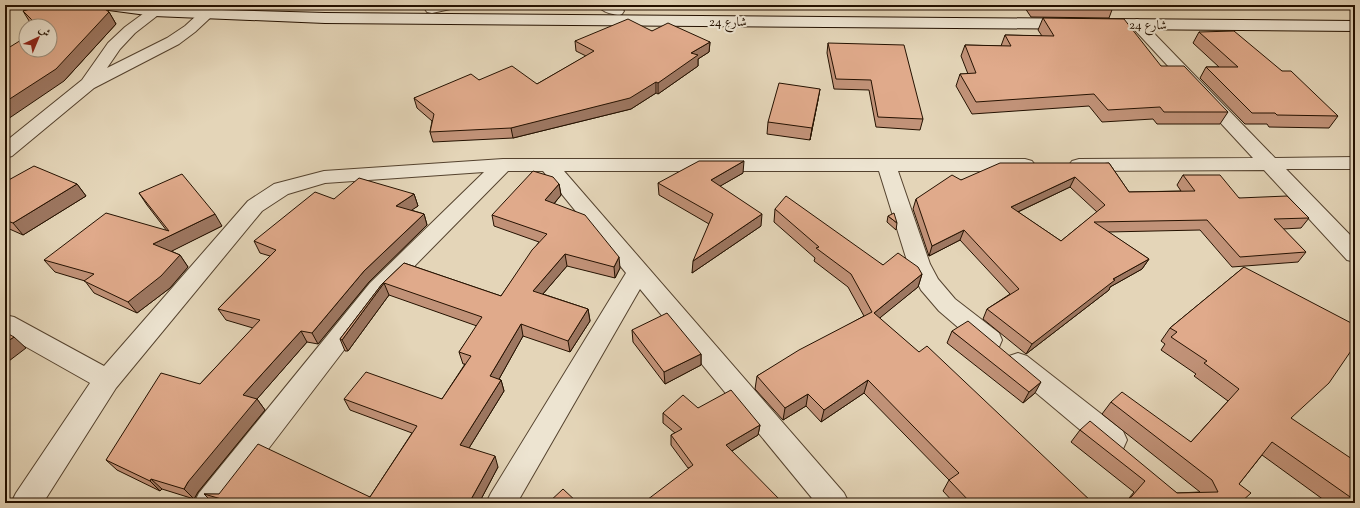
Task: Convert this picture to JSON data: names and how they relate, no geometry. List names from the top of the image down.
{
  "streets": {
    "street": ["شارع 24"]
  },
  "north": "top right"
}
